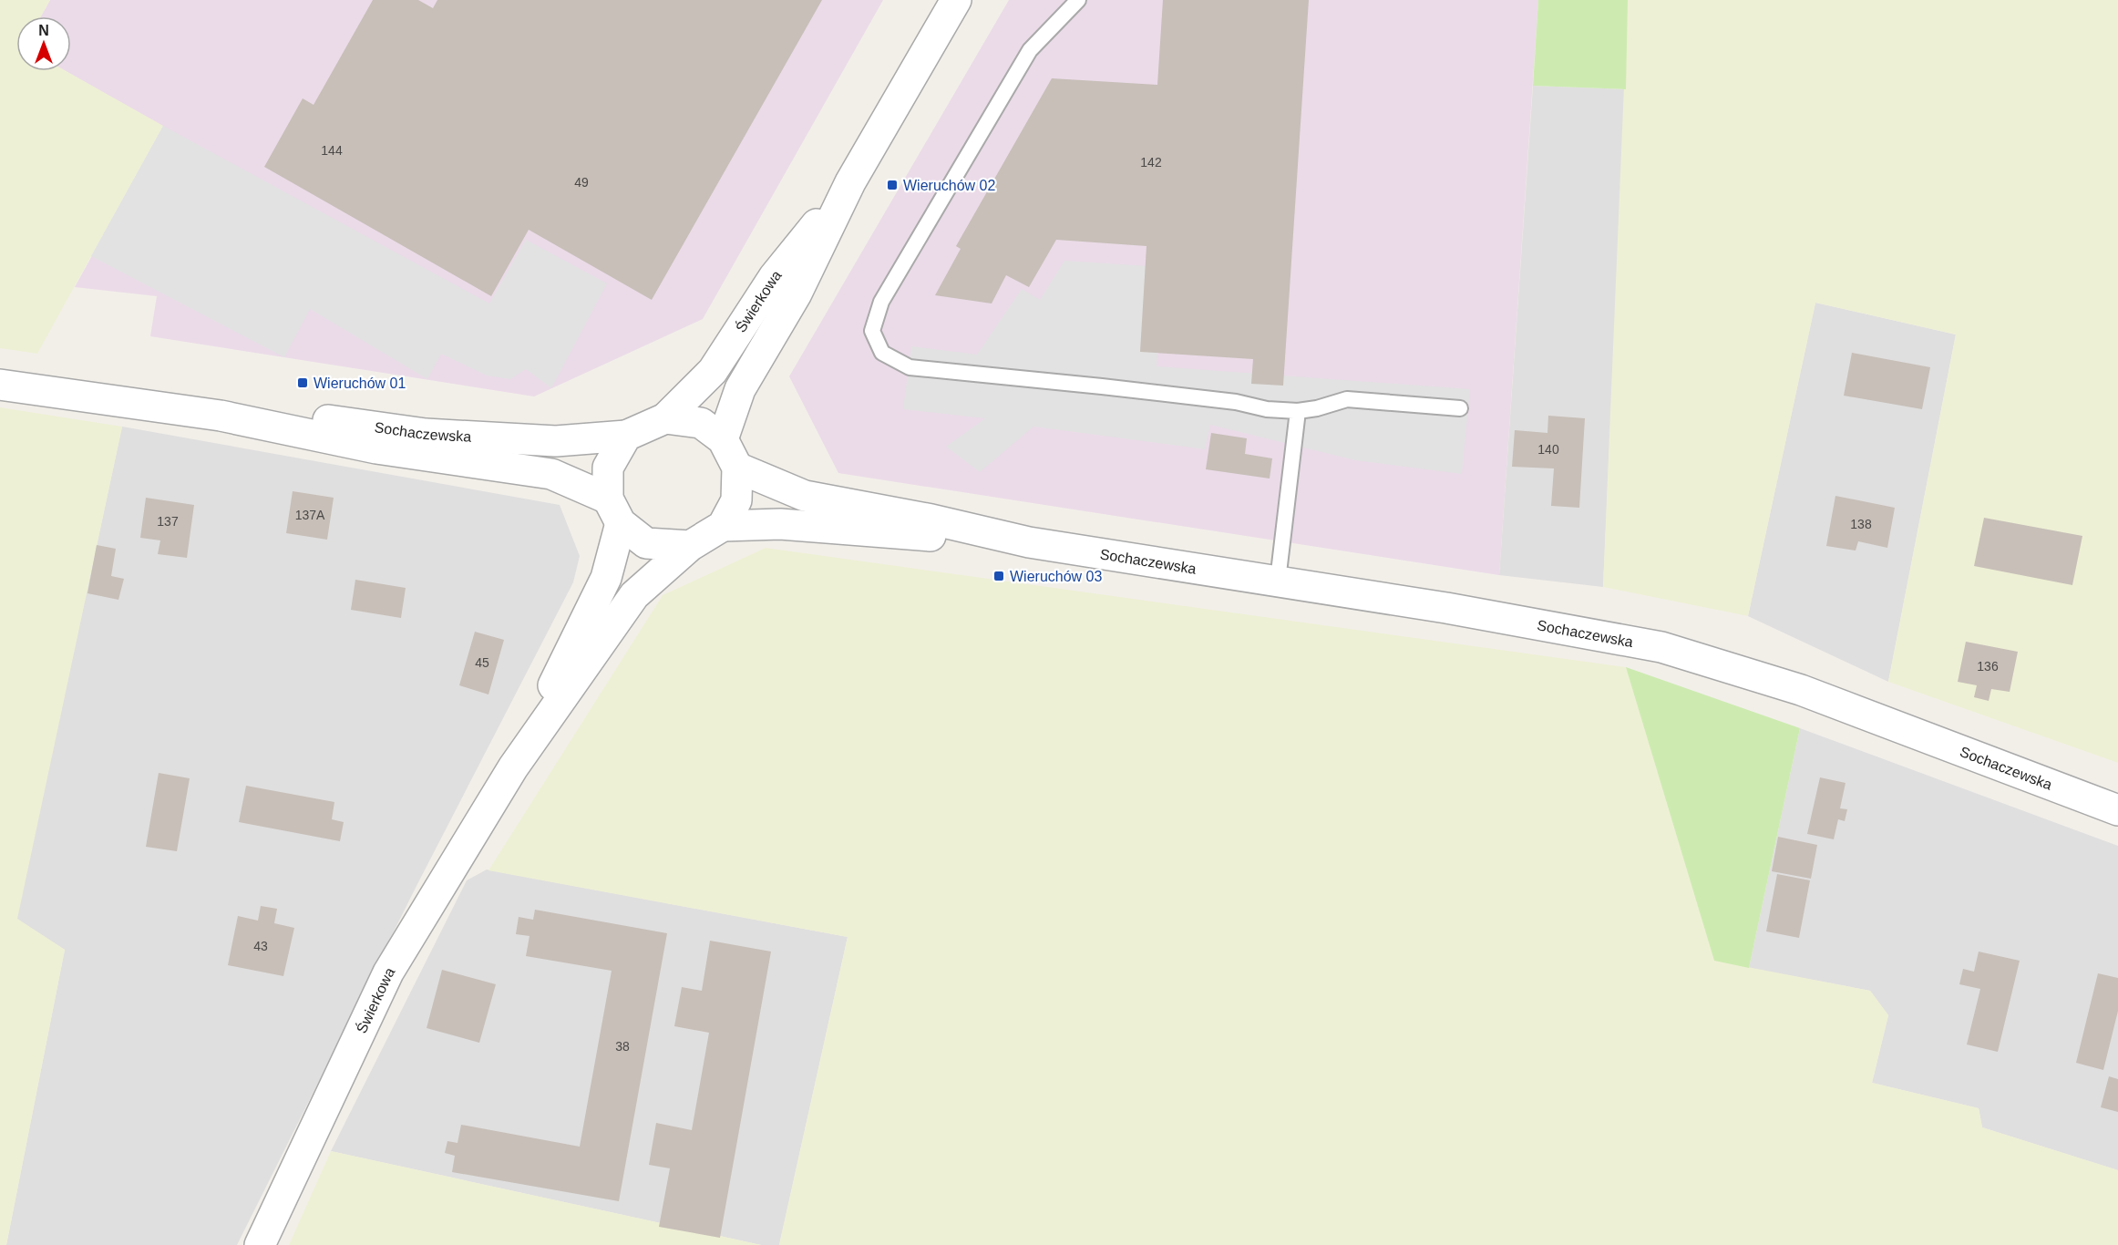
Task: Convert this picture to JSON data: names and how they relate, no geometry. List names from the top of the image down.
{
  "streets": {
    "street": ["Świerkowa", "Sochaczewska"]
  },
  "crossings": [
    ["Świerkowa", "Sochaczewska"]
  ],
  "places": {
    "transit": ["Wieruchów 02", "Wieruchów 01", "Wieruchów 03"]
  },
  "house_numbers": [
    "144",
    "142",
    "49",
    "140",
    "137A",
    "137",
    "138",
    "45",
    "136",
    "43",
    "38"
  ],
  "north": "top"
}
